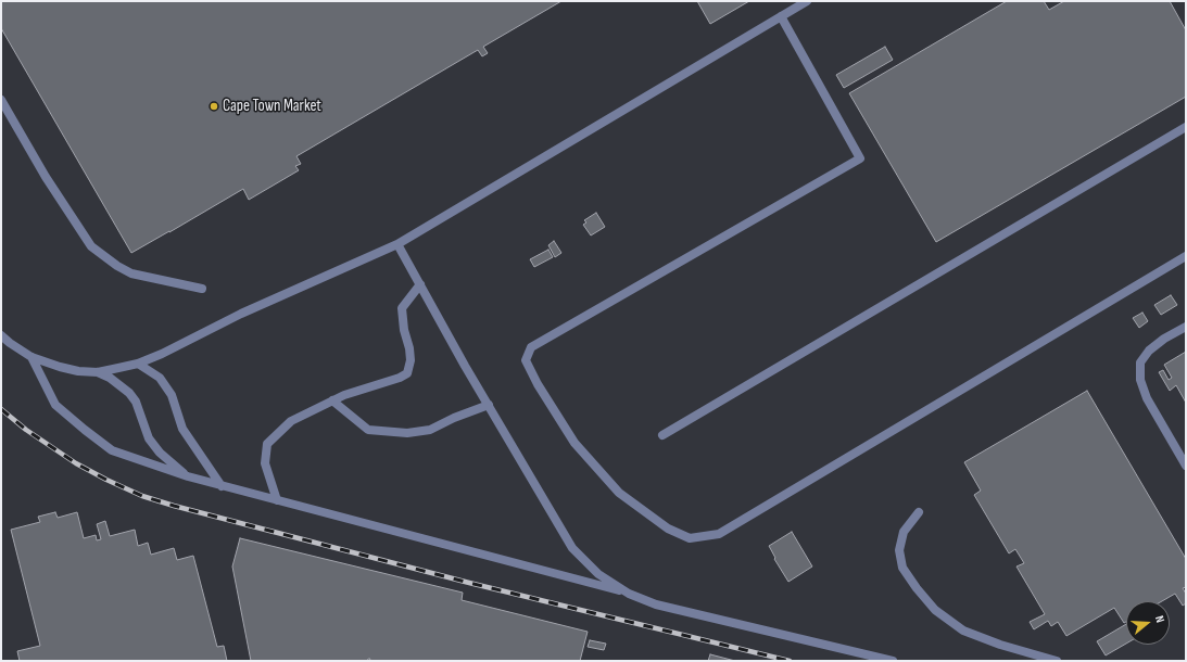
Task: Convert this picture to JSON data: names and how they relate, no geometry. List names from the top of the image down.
{
  "places": ["Cape Town Market"],
  "north": "right"
}
